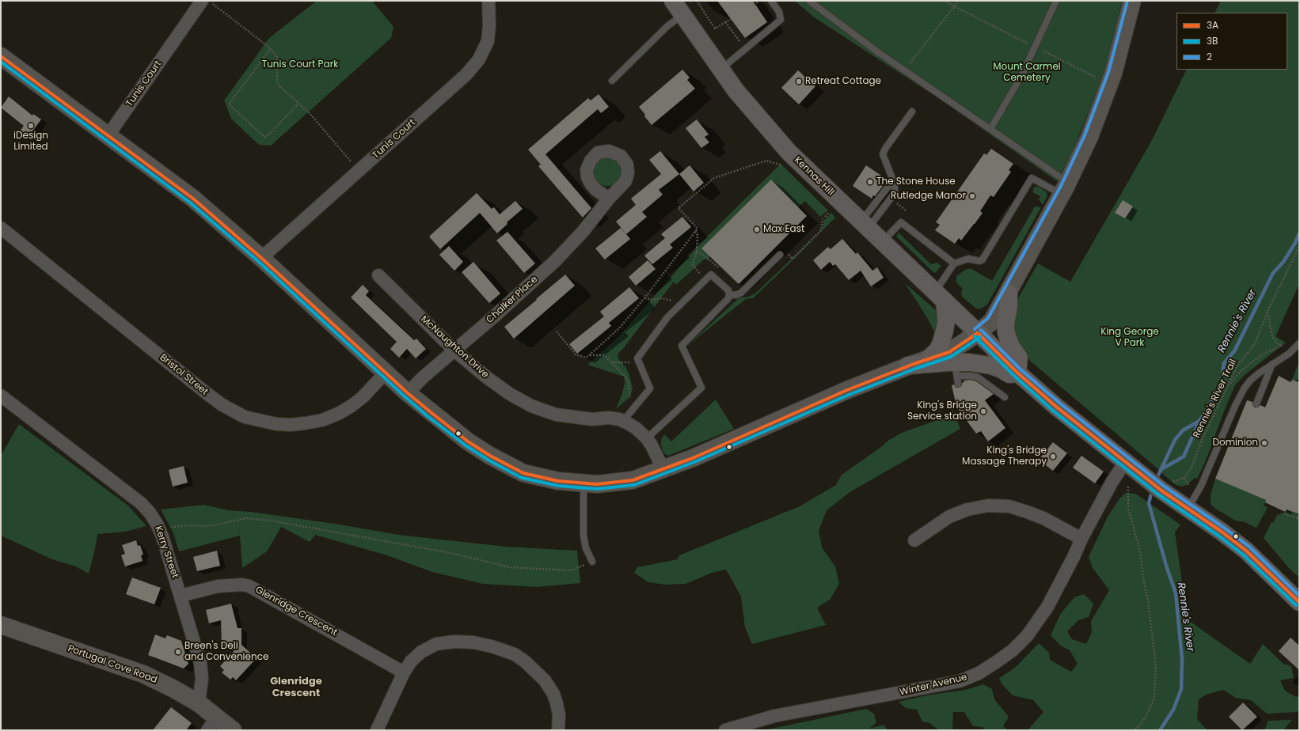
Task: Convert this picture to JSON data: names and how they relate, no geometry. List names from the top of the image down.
{
  "streets": {
    "main road": ["Kennas Hill"],
    "street": [
      "Tunis Court",
      "Chalker Place",
      "McNaughton Drive",
      "Bristol Street",
      "Kerry Street",
      "Glenridge Crescent",
      "Portugal Cove Road",
      "Winter Avenue"
    ],
    "path": ["Rennie's River Trail"]
  },
  "crossings": [
    ["Kennas Hill", "Winter Avenue"],
    ["Chalker Place", "McNaughton Drive"],
    ["Kerry Street", "Glenridge Crescent"],
    ["Kerry Street", "Portugal Cove Road"]
  ],
  "districts": ["Glenridge Crescent"],
  "water": ["Rennie's River"],
  "parks": ["Tunis Court Park", "Mount Carmel Cemetery", "King George V Park"],
  "places": [
    "Retreat Cottage",
    "iDesign Limited",
    "The Stone House",
    "Rutledge Manor",
    "Max East",
    "King's Bridge Service station",
    "Dominion",
    "King's Bridge Massage Therapy",
    "Breen's Deli and Convenience"
  ],
  "lines": ["transit line 2", "transit line 3A", "transit line 3B"],
  "legend": ["3A", "3B", "2"]
}
